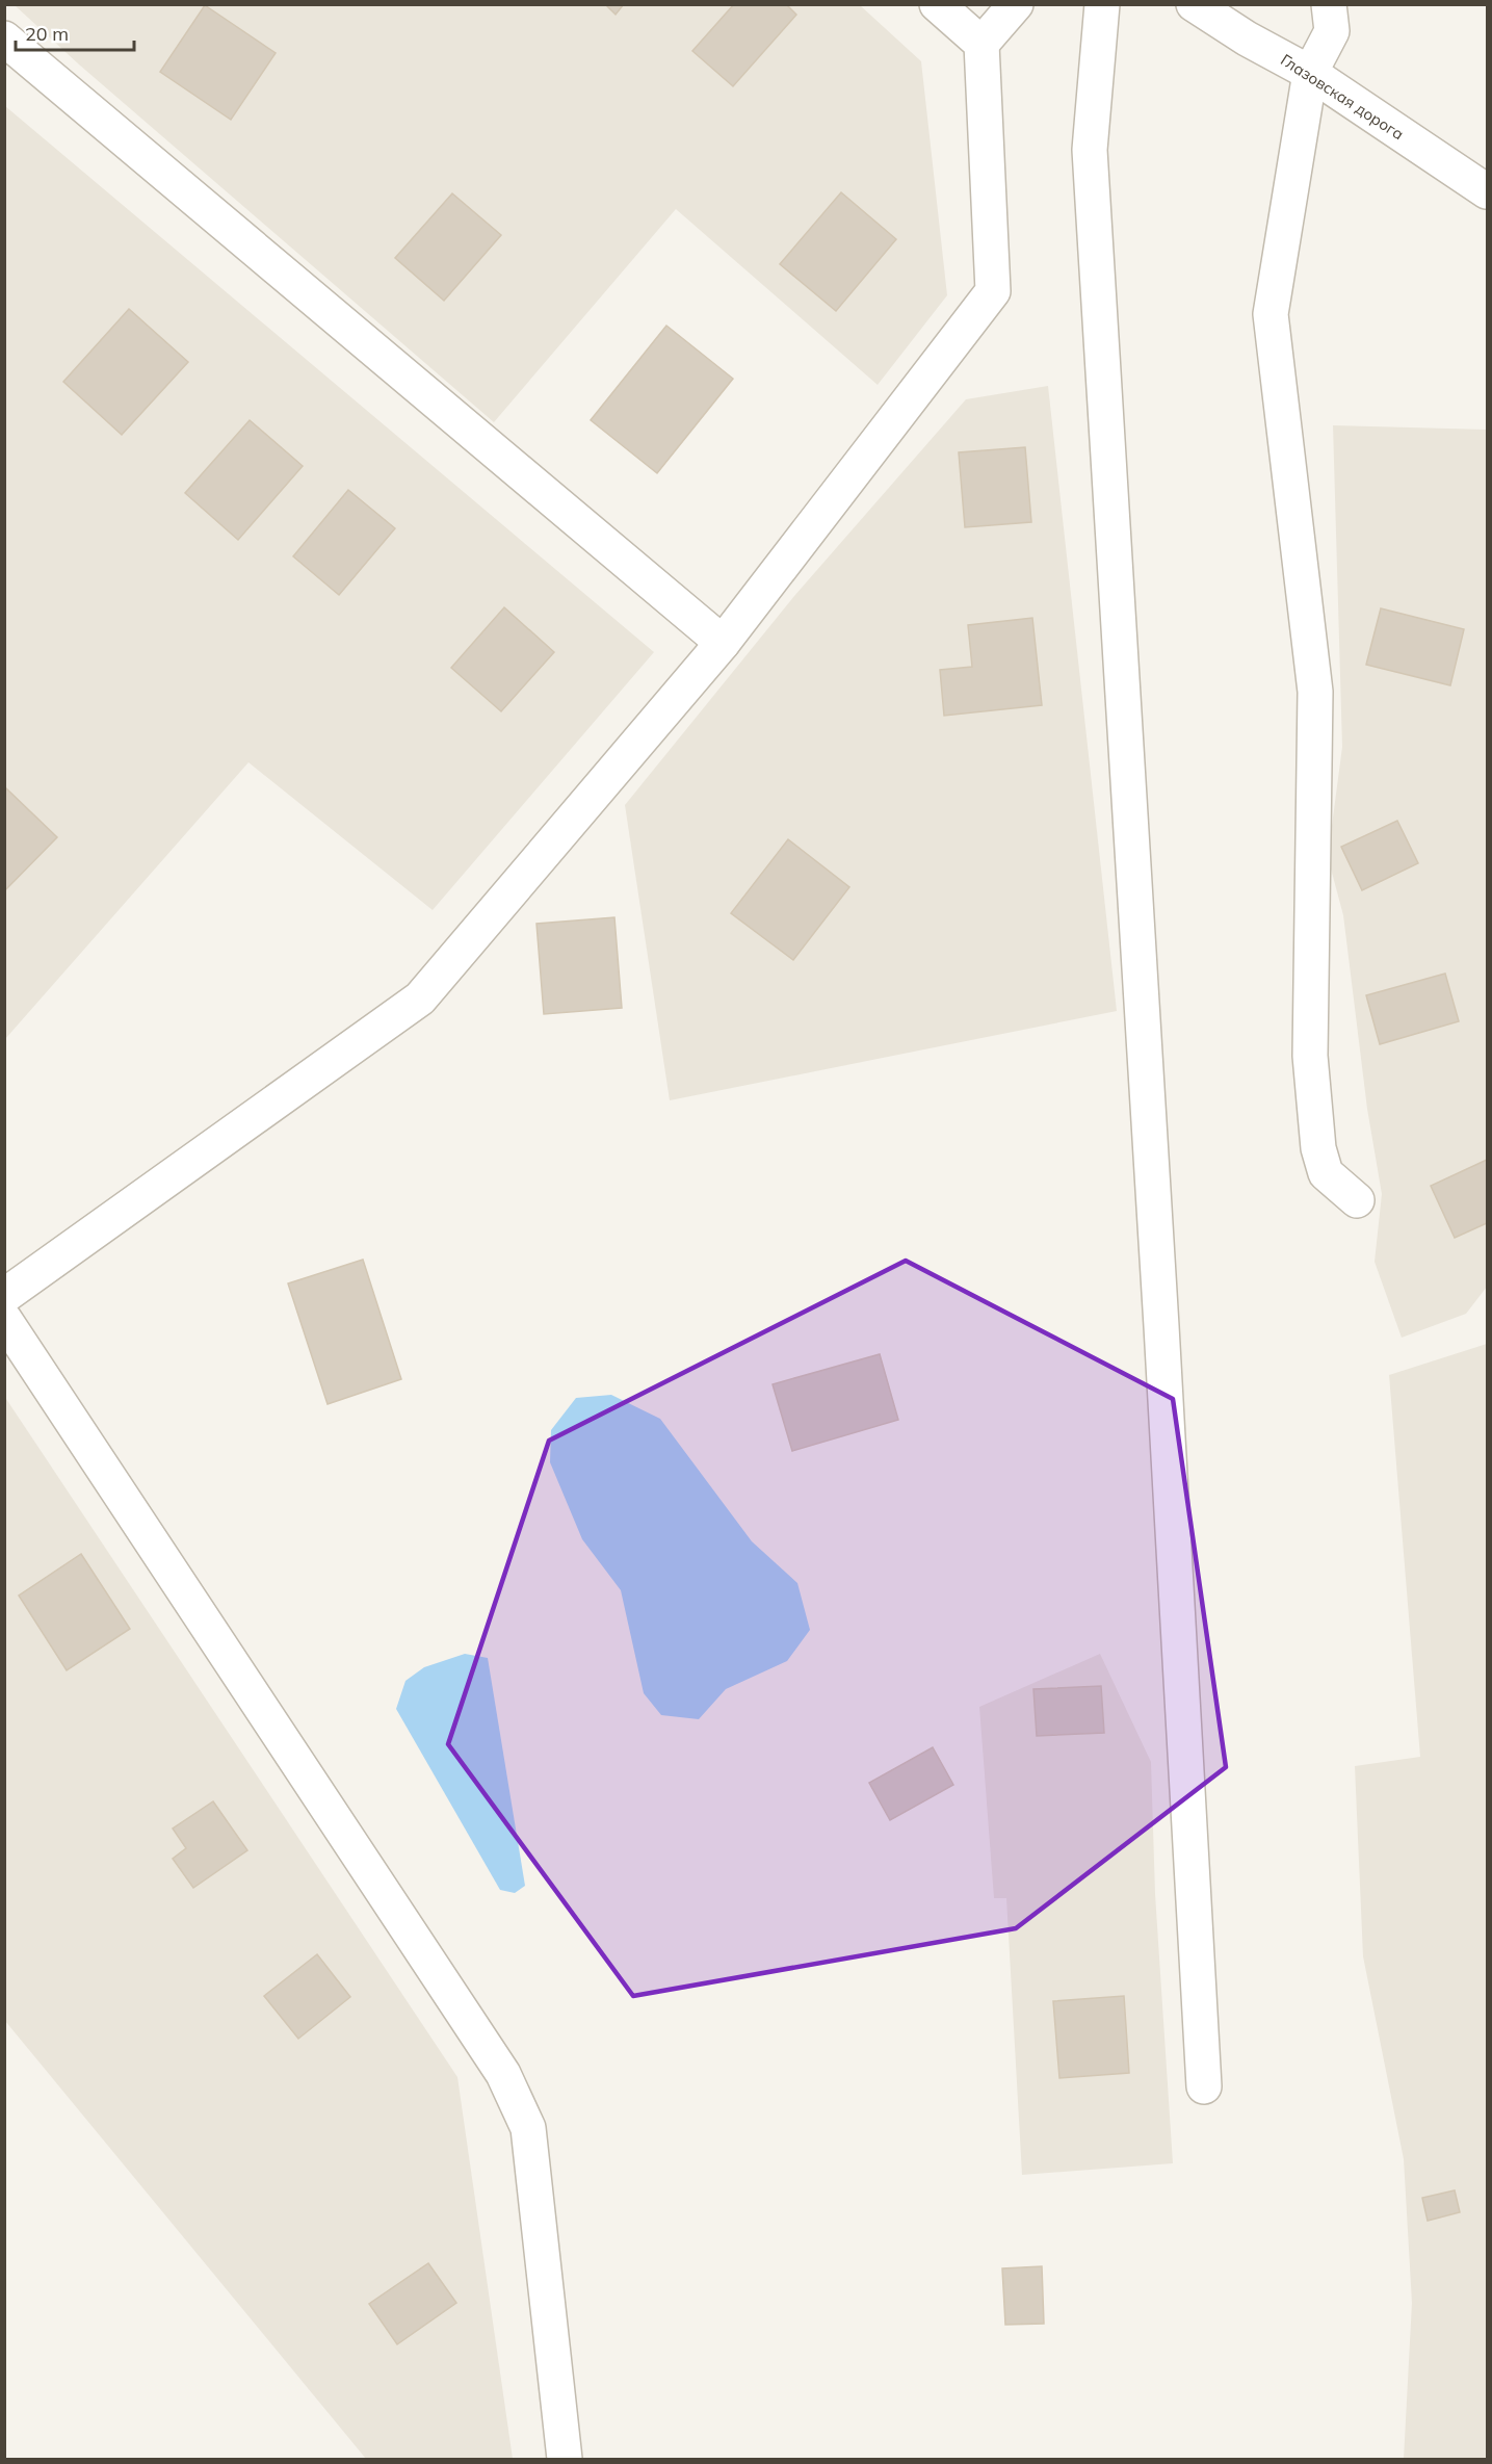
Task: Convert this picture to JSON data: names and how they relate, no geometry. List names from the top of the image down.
{
  "streets": {
    "street": ["Глазовская дорога"]
  },
  "scale_bar": "20 m"
}
